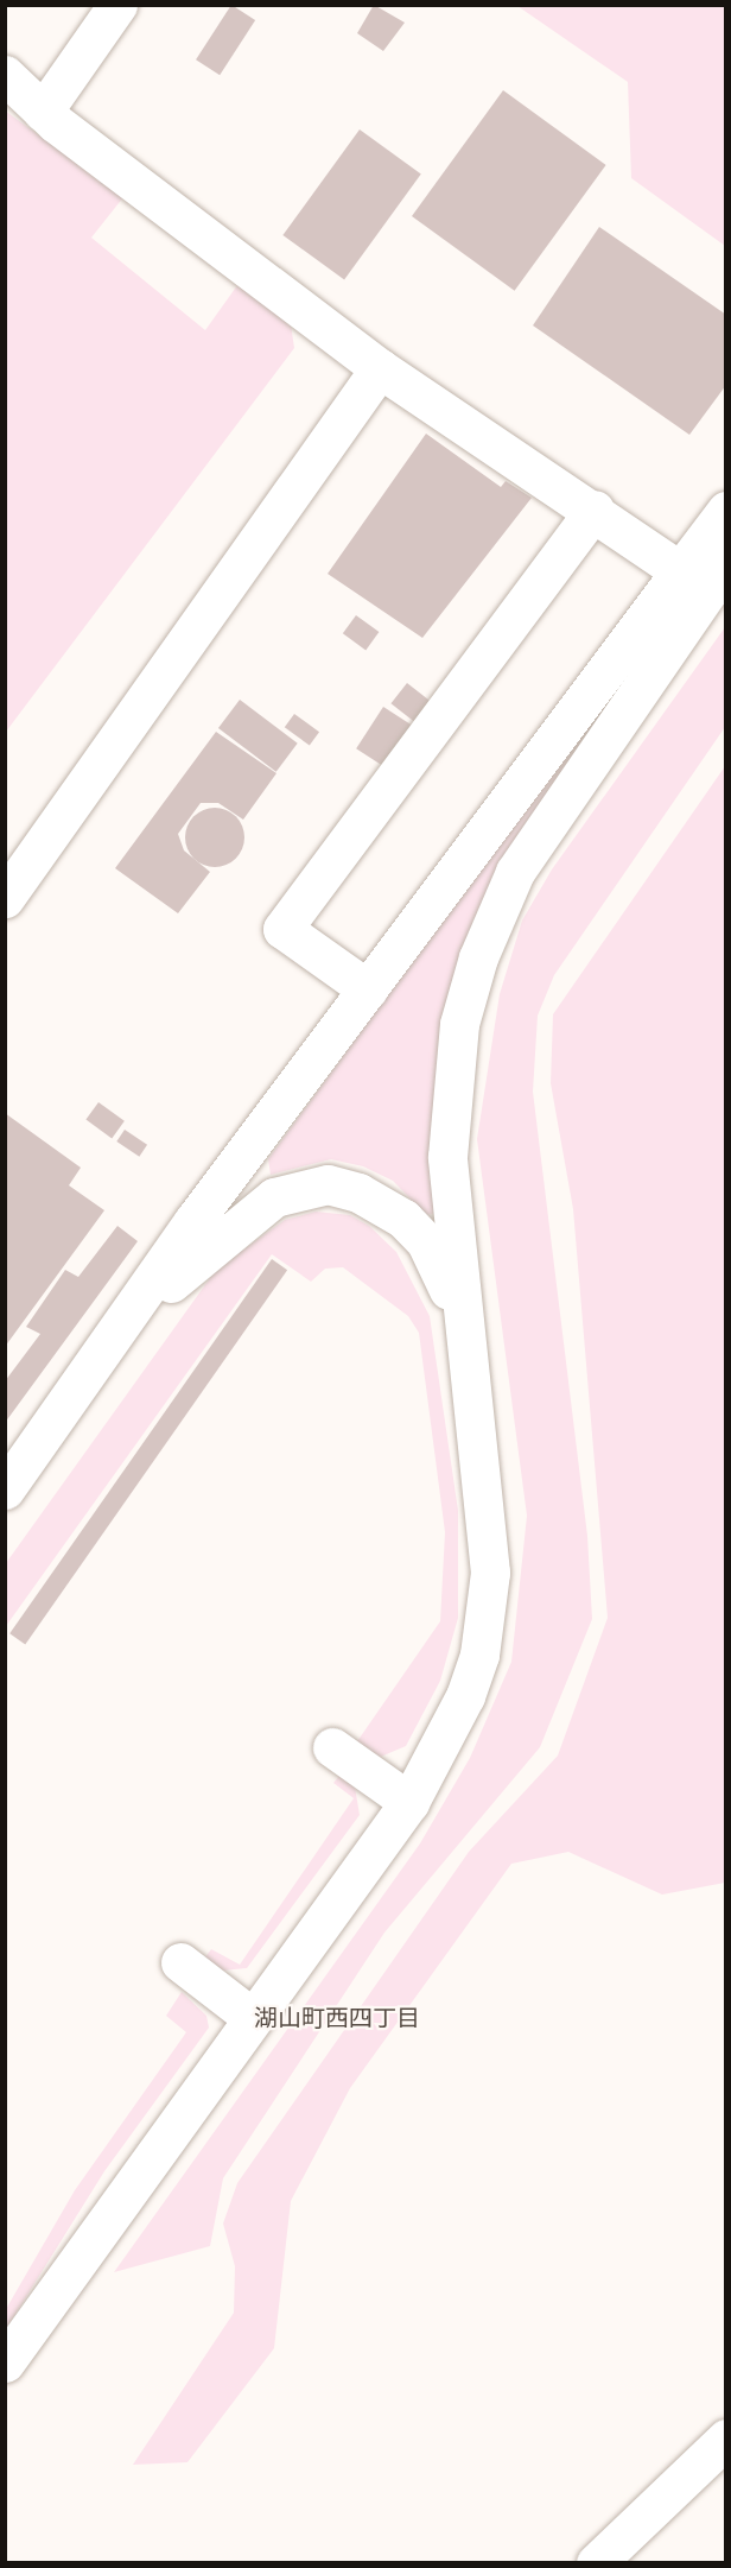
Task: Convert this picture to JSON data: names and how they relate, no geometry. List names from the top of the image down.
{
  "districts": ["湖山町西四丁目"]
}
